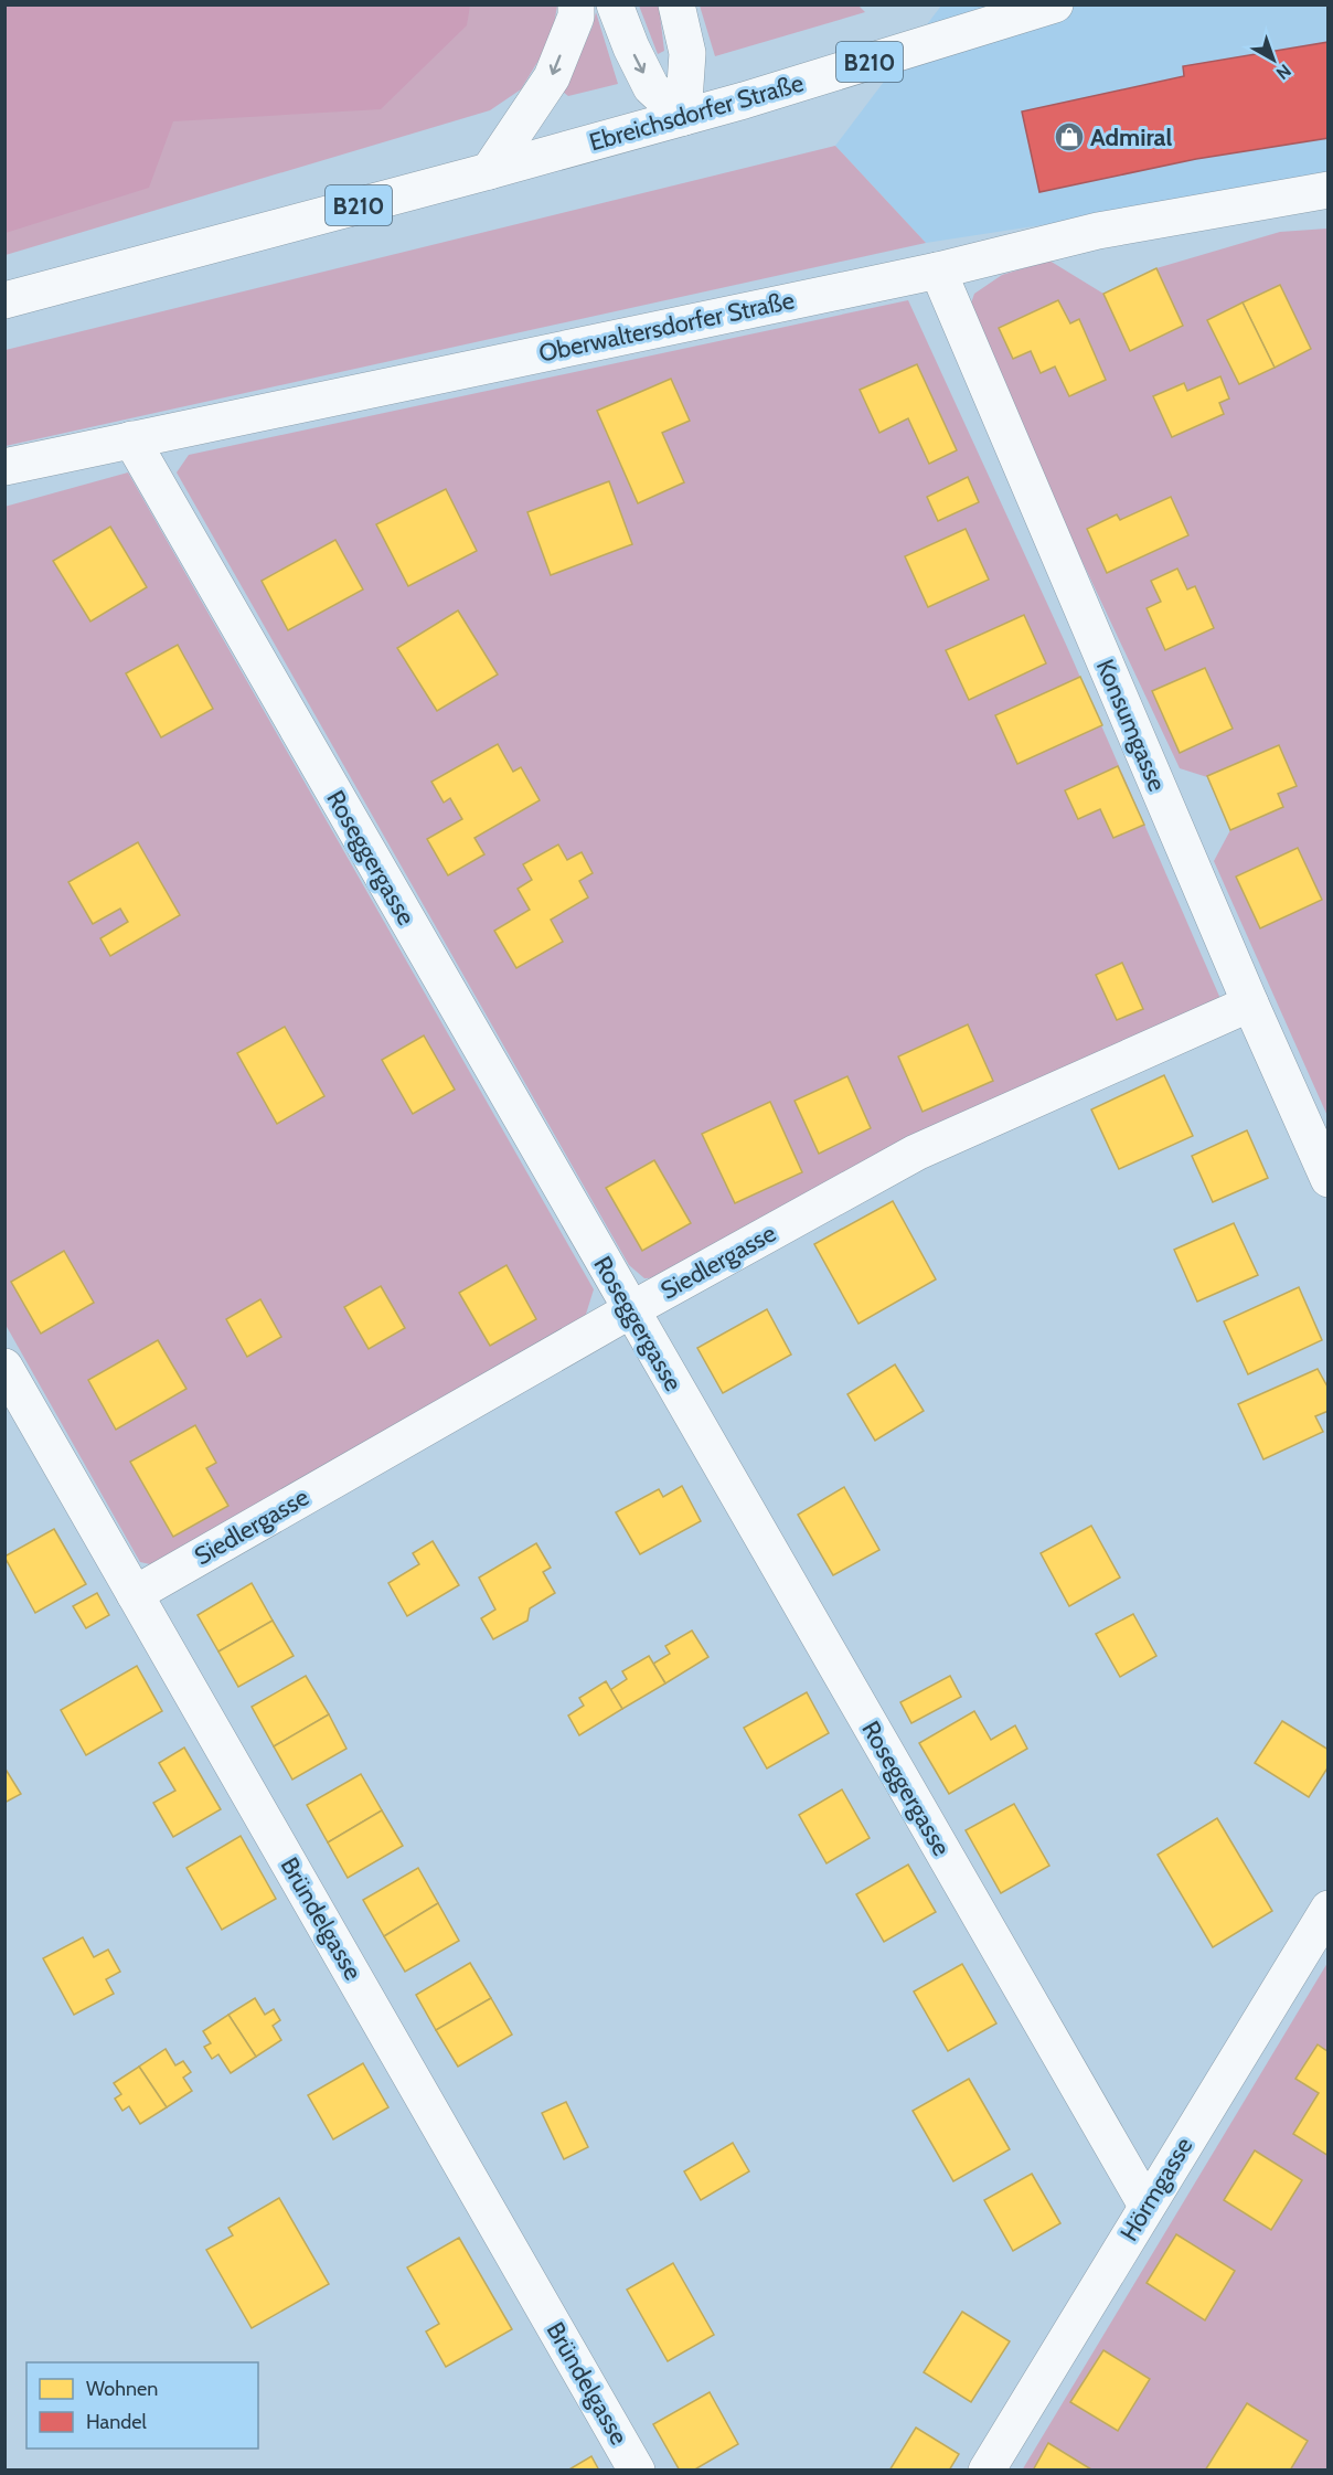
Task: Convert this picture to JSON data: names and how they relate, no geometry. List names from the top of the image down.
{
  "streets": {
    "main road": [
      "B210",
      "Ebreichsdorfer Straße",
      "Oberwaltersdorfer Straße",
      "Konsumgasse",
      "Roseggergasse",
      "Siedlergasse",
      "Bründelgasse",
      "Hörmgasse"
    ]
  },
  "crossings": [
    ["B210", "Ebreichsdorfer Straße"],
    ["Oberwaltersdorfer Straße", "Konsumgasse"],
    ["Oberwaltersdorfer Straße", "Roseggergasse"],
    ["Konsumgasse", "Siedlergasse"],
    ["Roseggergasse", "Siedlergasse"],
    ["Roseggergasse", "Hörmgasse"],
    ["Siedlergasse", "Bründelgasse"]
  ],
  "places": {
    "shop": ["Admiral"]
  },
  "legend": ["Wohnen", "Handel"],
  "north": "bottom right"
}
